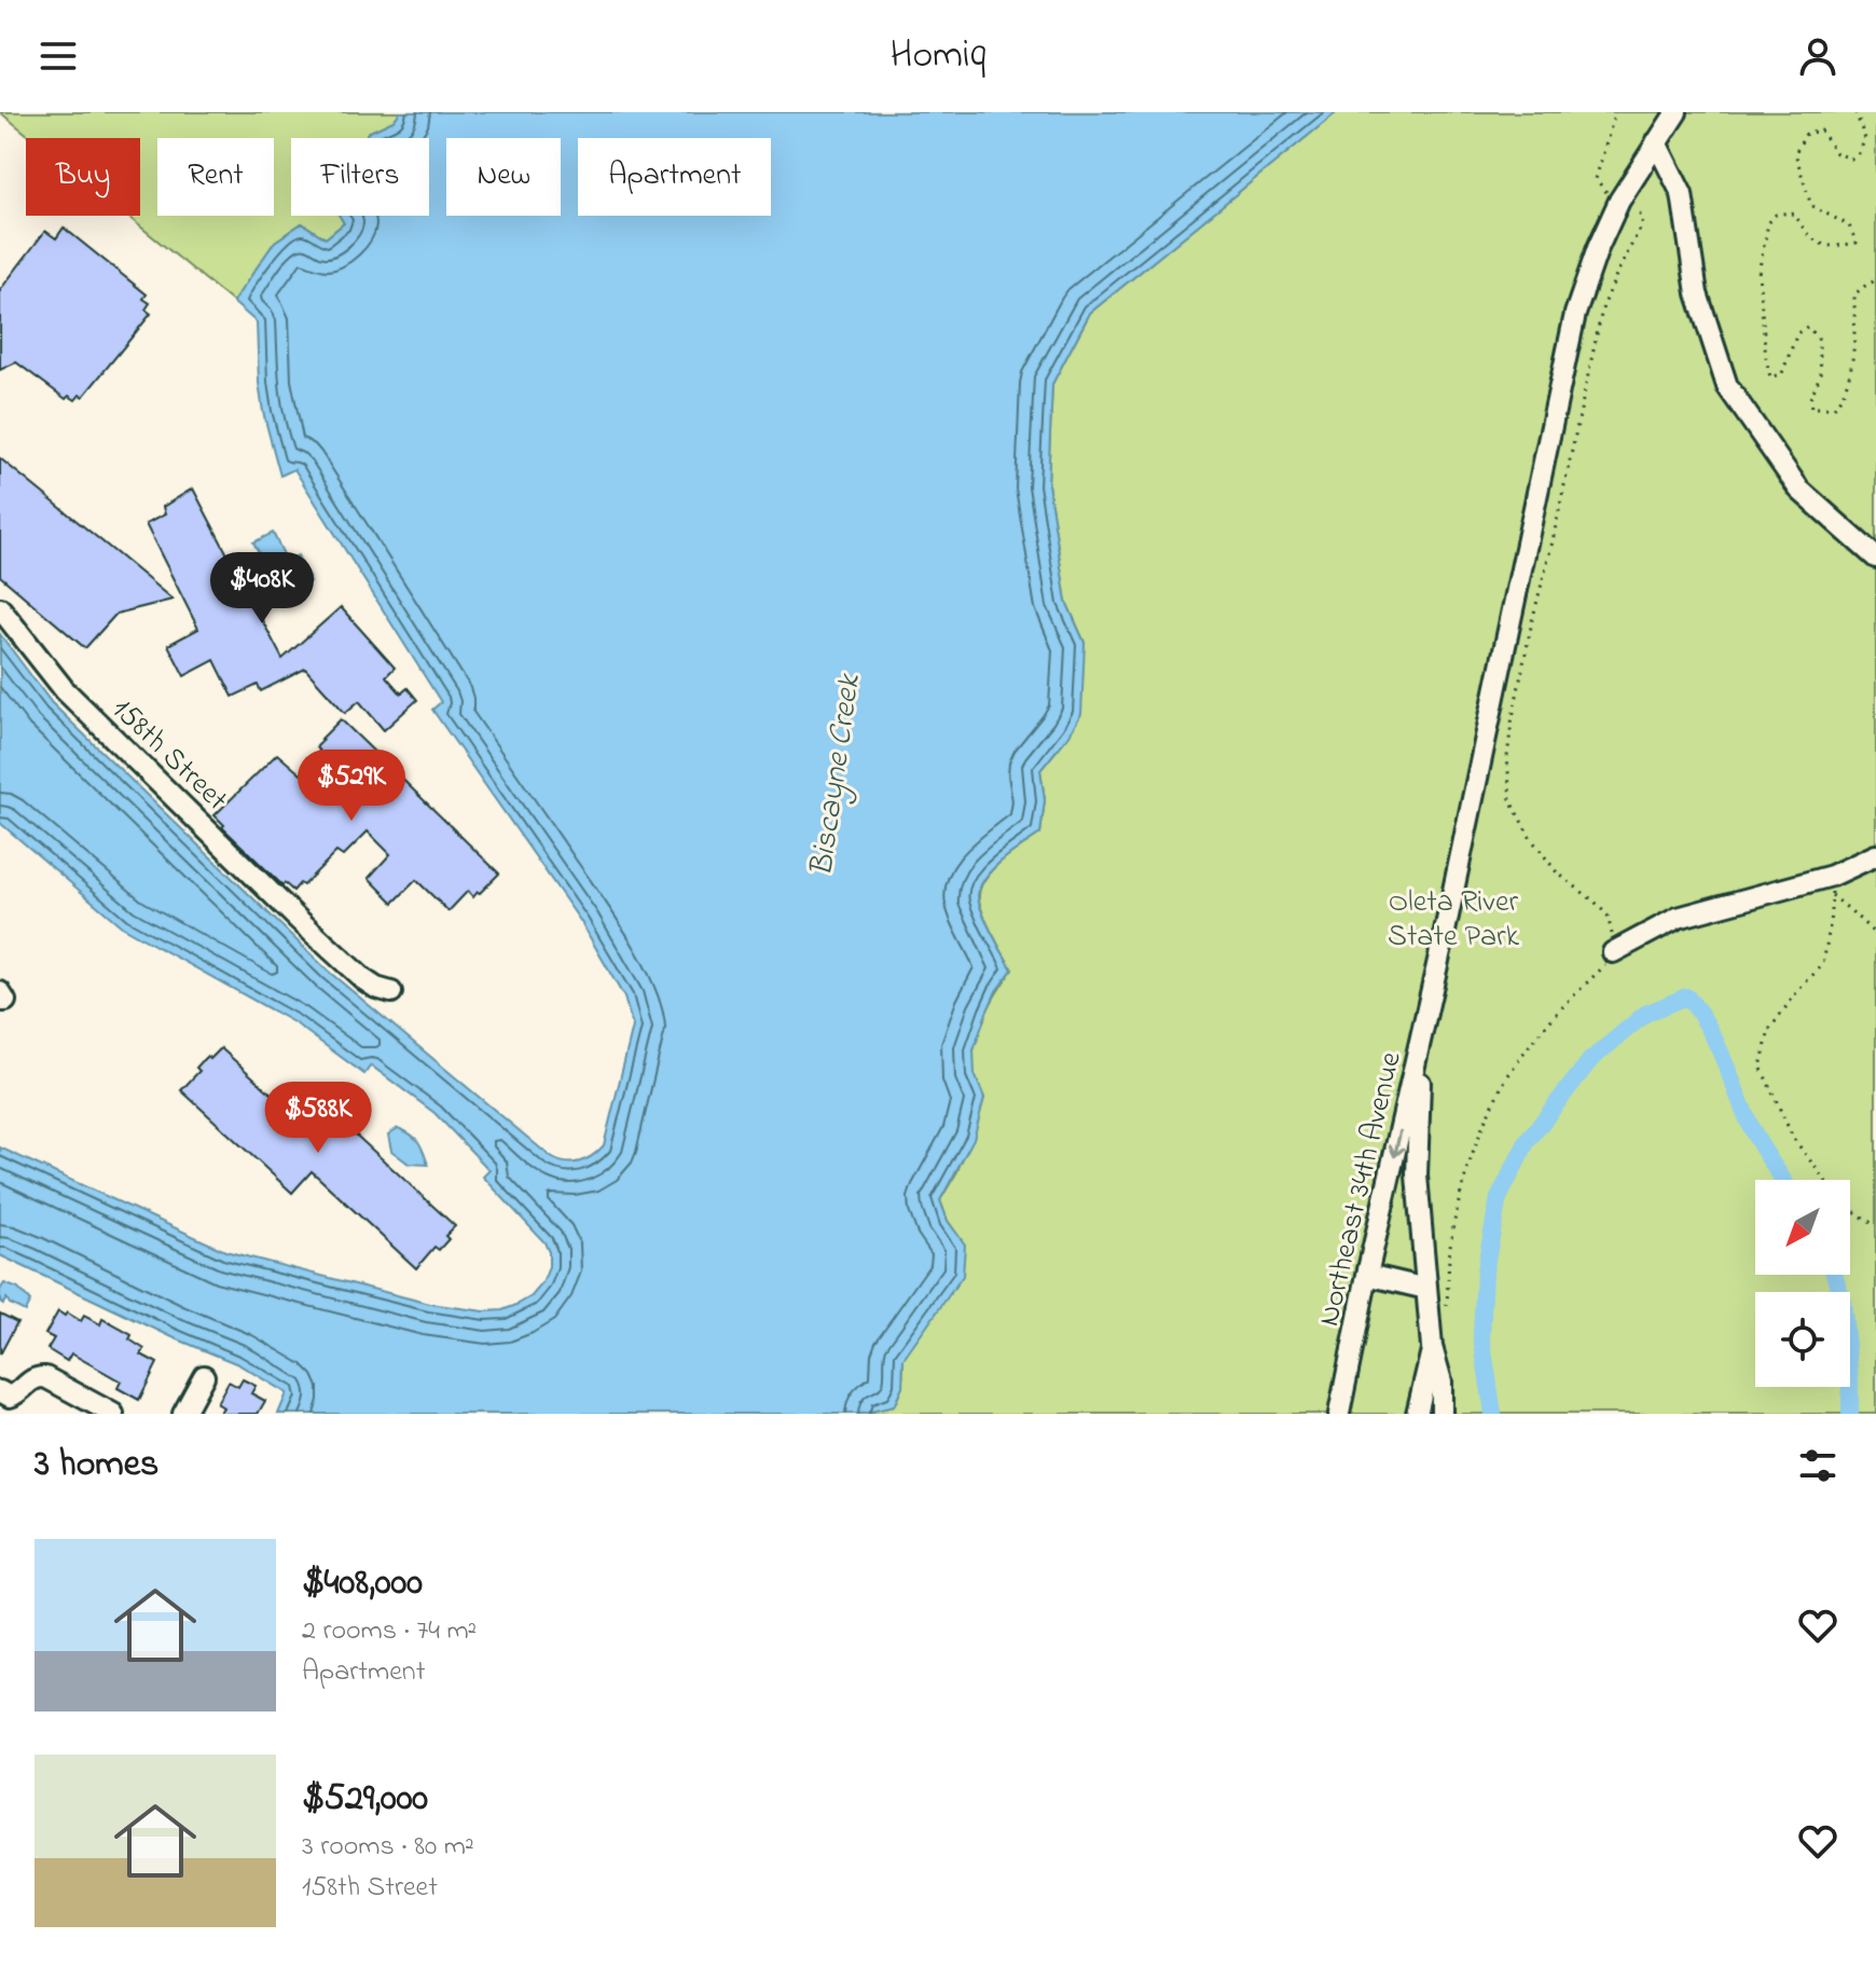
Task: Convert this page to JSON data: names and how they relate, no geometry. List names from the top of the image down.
{
  "streets": {
    "street": ["158th Street", "Northeast 34th Avenue"]
  },
  "water": ["Biscayne Creek"],
  "parks": ["Oleta River State Park"],
  "north": "bottom left",
  "page": {
    "header": "Homiq",
    "chip": [
      "Buy",
      "Rent",
      "Filters",
      "New",
      "Apartment"
    ],
    "price": ["$408K", "$529K", "$588K"],
    "heading": "3 homes",
    "list": [
      {
        "name": "$408,000",
        "note": "2 rooms · 74 m² · Apartment"
      },
      {
        "name": "$529,000",
        "note": "3 rooms · 80 m² · 158th Street"
      }
    ]
  }
}
